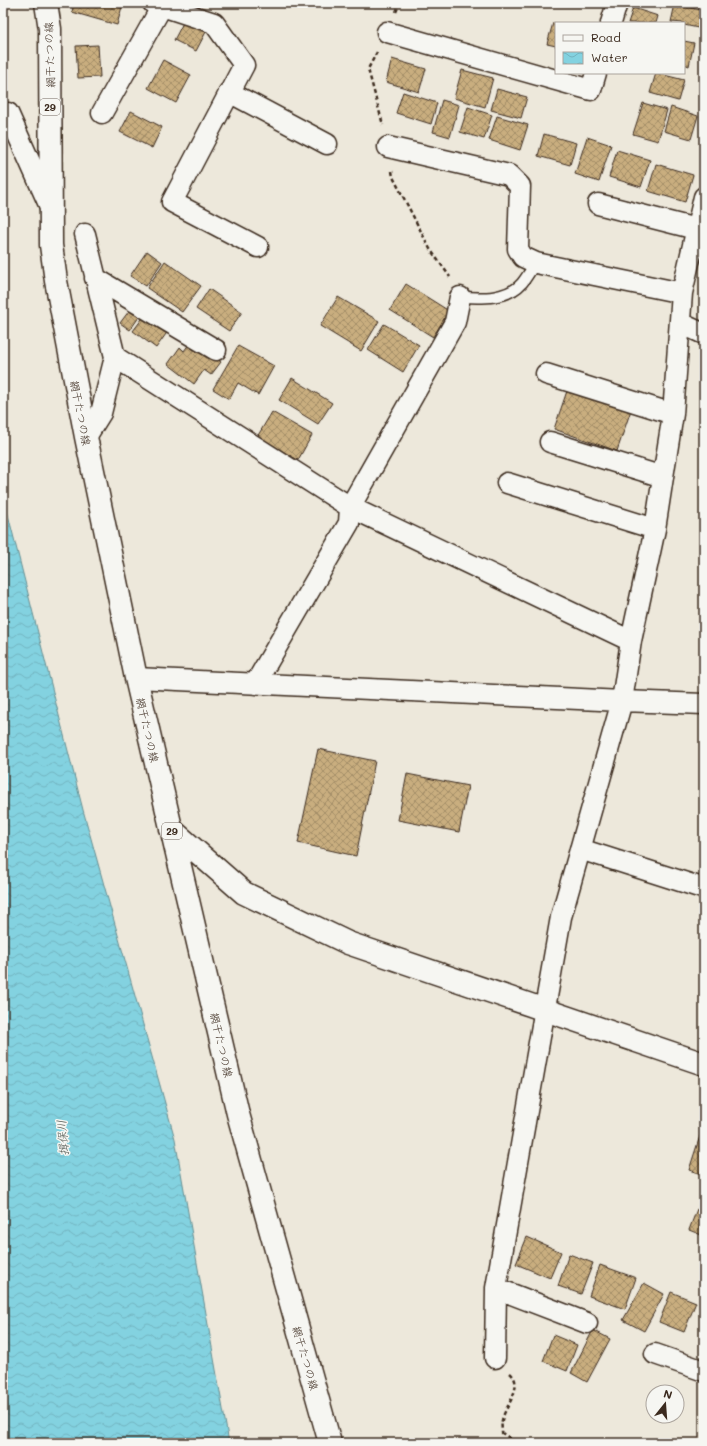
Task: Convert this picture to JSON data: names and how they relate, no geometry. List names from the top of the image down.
{
  "streets": {
    "main road": ["網干たつの線", "29"]
  },
  "water": ["揖保川"],
  "legend": ["Road", "Water"],
  "north": "top"
}
